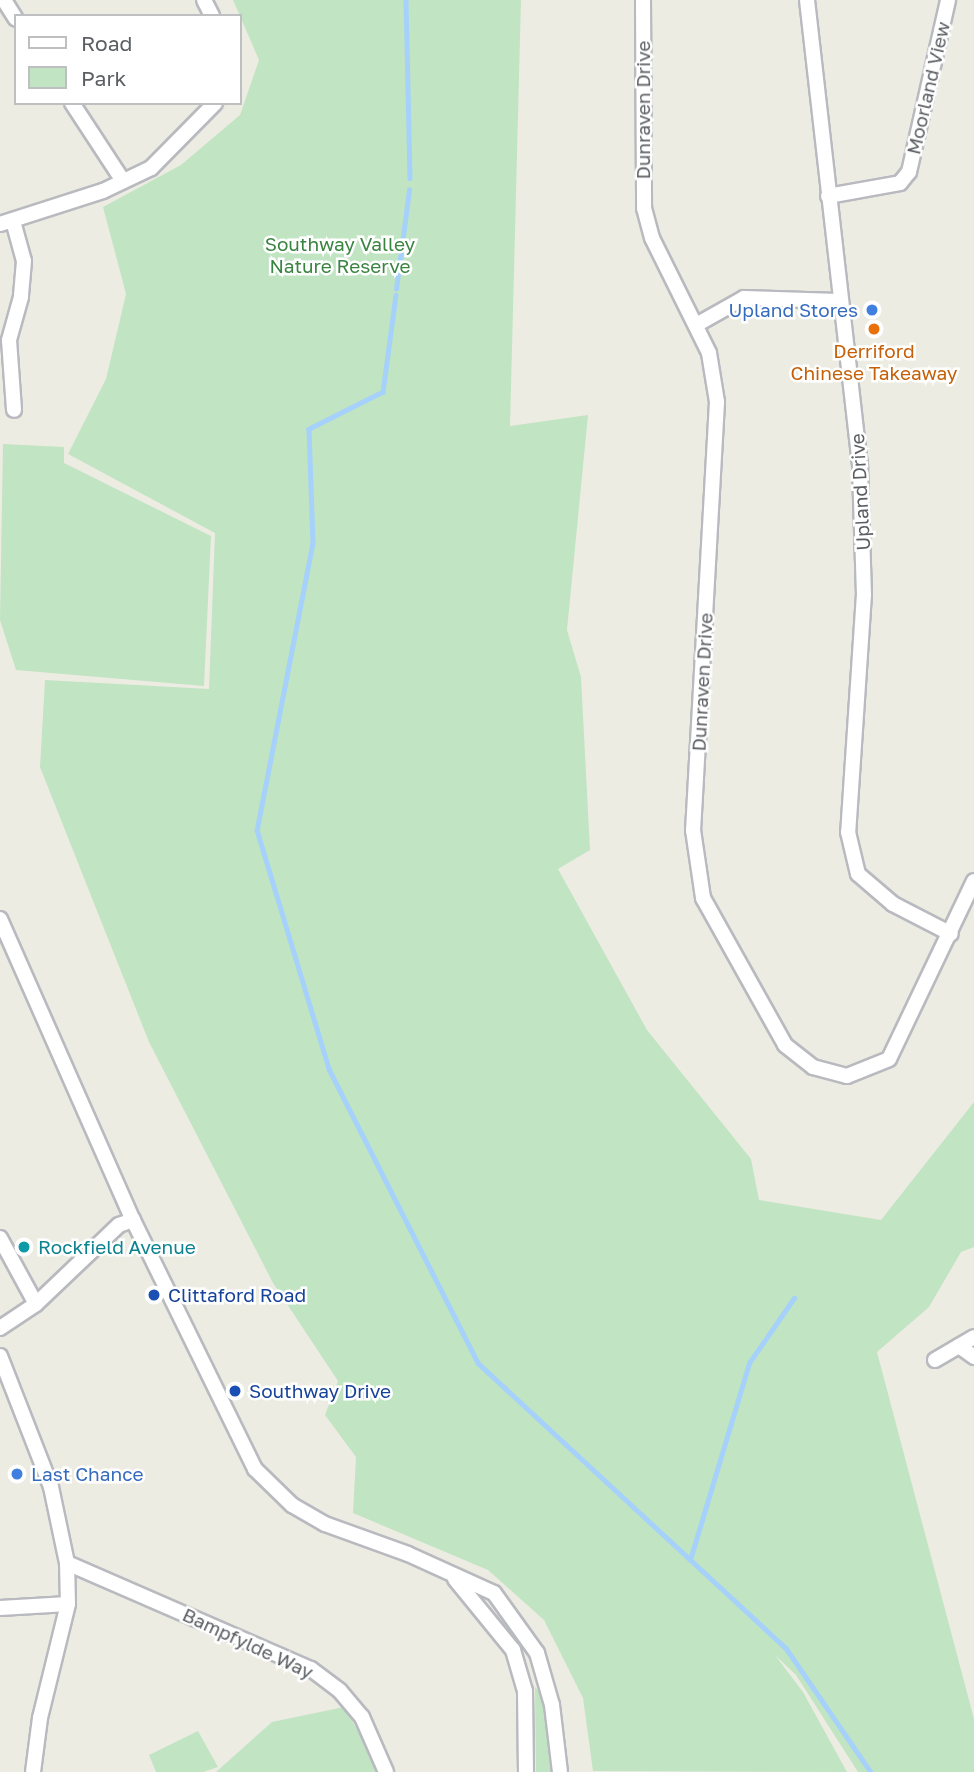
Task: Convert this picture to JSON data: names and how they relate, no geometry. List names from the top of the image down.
{
  "streets": {
    "street": [
      "Moorland View",
      "Dunraven Drive",
      "Upland Drive",
      "Bampfylde Way"
    ]
  },
  "crossings": [
    ["Moorland View", "Upland Drive"],
    ["Dunraven Drive", "Upland Drive"]
  ],
  "parks": ["Southway Valley Nature Reserve"],
  "places": [
    "Upland Stores",
    "Derriford Chinese Takeaway",
    "Rockfield Avenue",
    "Clittaford Road",
    "Southway Drive",
    "Last Chance"
  ],
  "legend": ["Road", "Park"]
}
